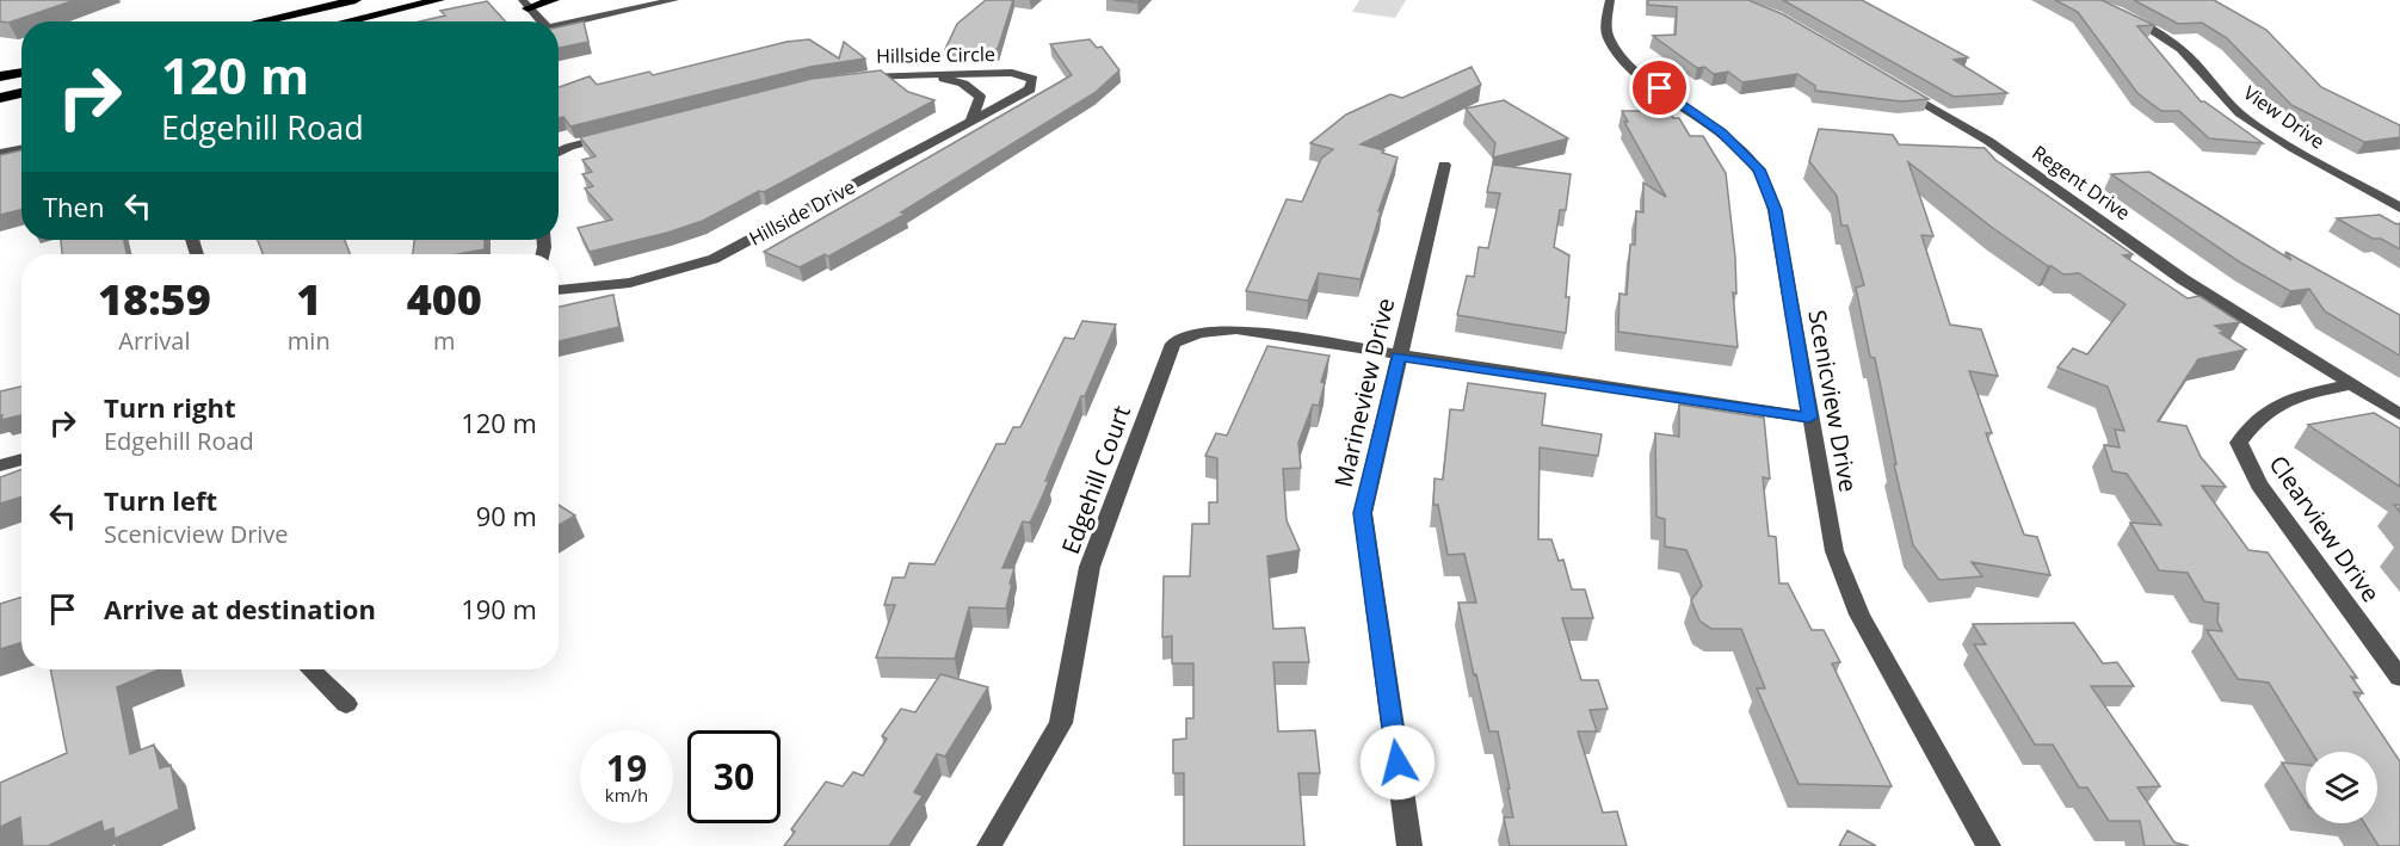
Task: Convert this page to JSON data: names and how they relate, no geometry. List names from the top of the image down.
{
  "streets": {
    "street": [
      "Hillside Circle",
      "View Drive",
      "Regent Drive",
      "Hillside Drive",
      "Marineview Drive",
      "Scenicview Drive",
      "Edgehill Court",
      "Clearview Drive"
    ]
  },
  "crossings": [
    ["Hillside Circle", "Hillside Drive"],
    ["Regent Drive", "Clearview Drive"],
    ["Marineview Drive", "Edgehill Court"]
  ],
  "page": {
    "turn": ["120 m", "Edgehill Road"],
    "then": "Then",
    "eta": [
      "18:59",
      "Arrival",
      "1",
      "min",
      "400",
      "m"
    ],
    "list": [
      {
        "name": "Turn right",
        "note": "Edgehill Road",
        "value": "120 m"
      },
      {
        "name": "Turn left",
        "note": "Scenicview Drive",
        "value": "90 m"
      },
      {
        "name": "Arrive at destination",
        "value": "190 m"
      }
    ],
    "speed": "19 km/h",
    "limit": "30"
  }
}
